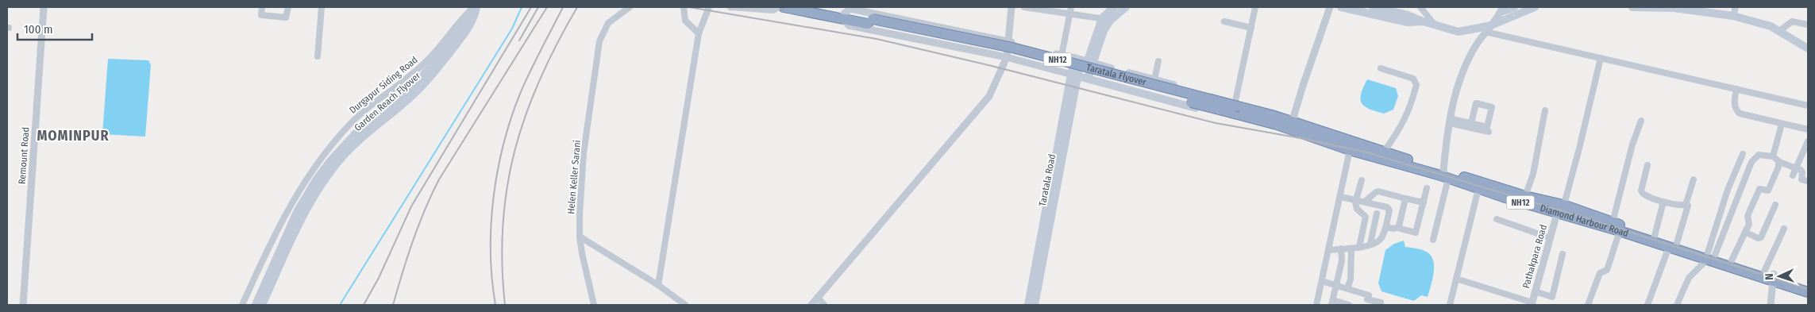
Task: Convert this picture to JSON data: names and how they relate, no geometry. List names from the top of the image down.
{
  "streets": {
    "highway": ["NH12", "Taratala Flyover", "Diamond Harbour Road"],
    "main road": ["Garden Reach Flyover", "Taratala Road"],
    "street": [
      "Durgapur Siding Road",
      "Remount Road",
      "Helen Keller Sarani",
      "Pathakpara Road"
    ]
  },
  "crossings": [
    ["NH12", "Taratala Flyover"],
    ["Taratala Flyover", "Diamond Harbour Road"],
    ["Durgapur Siding Road", "Garden Reach Flyover"],
    ["Diamond Harbour Road", "Pathakpara Road"]
  ],
  "districts": ["MOMINPUR"],
  "scale_bar": "100 m",
  "north": "left"
}
